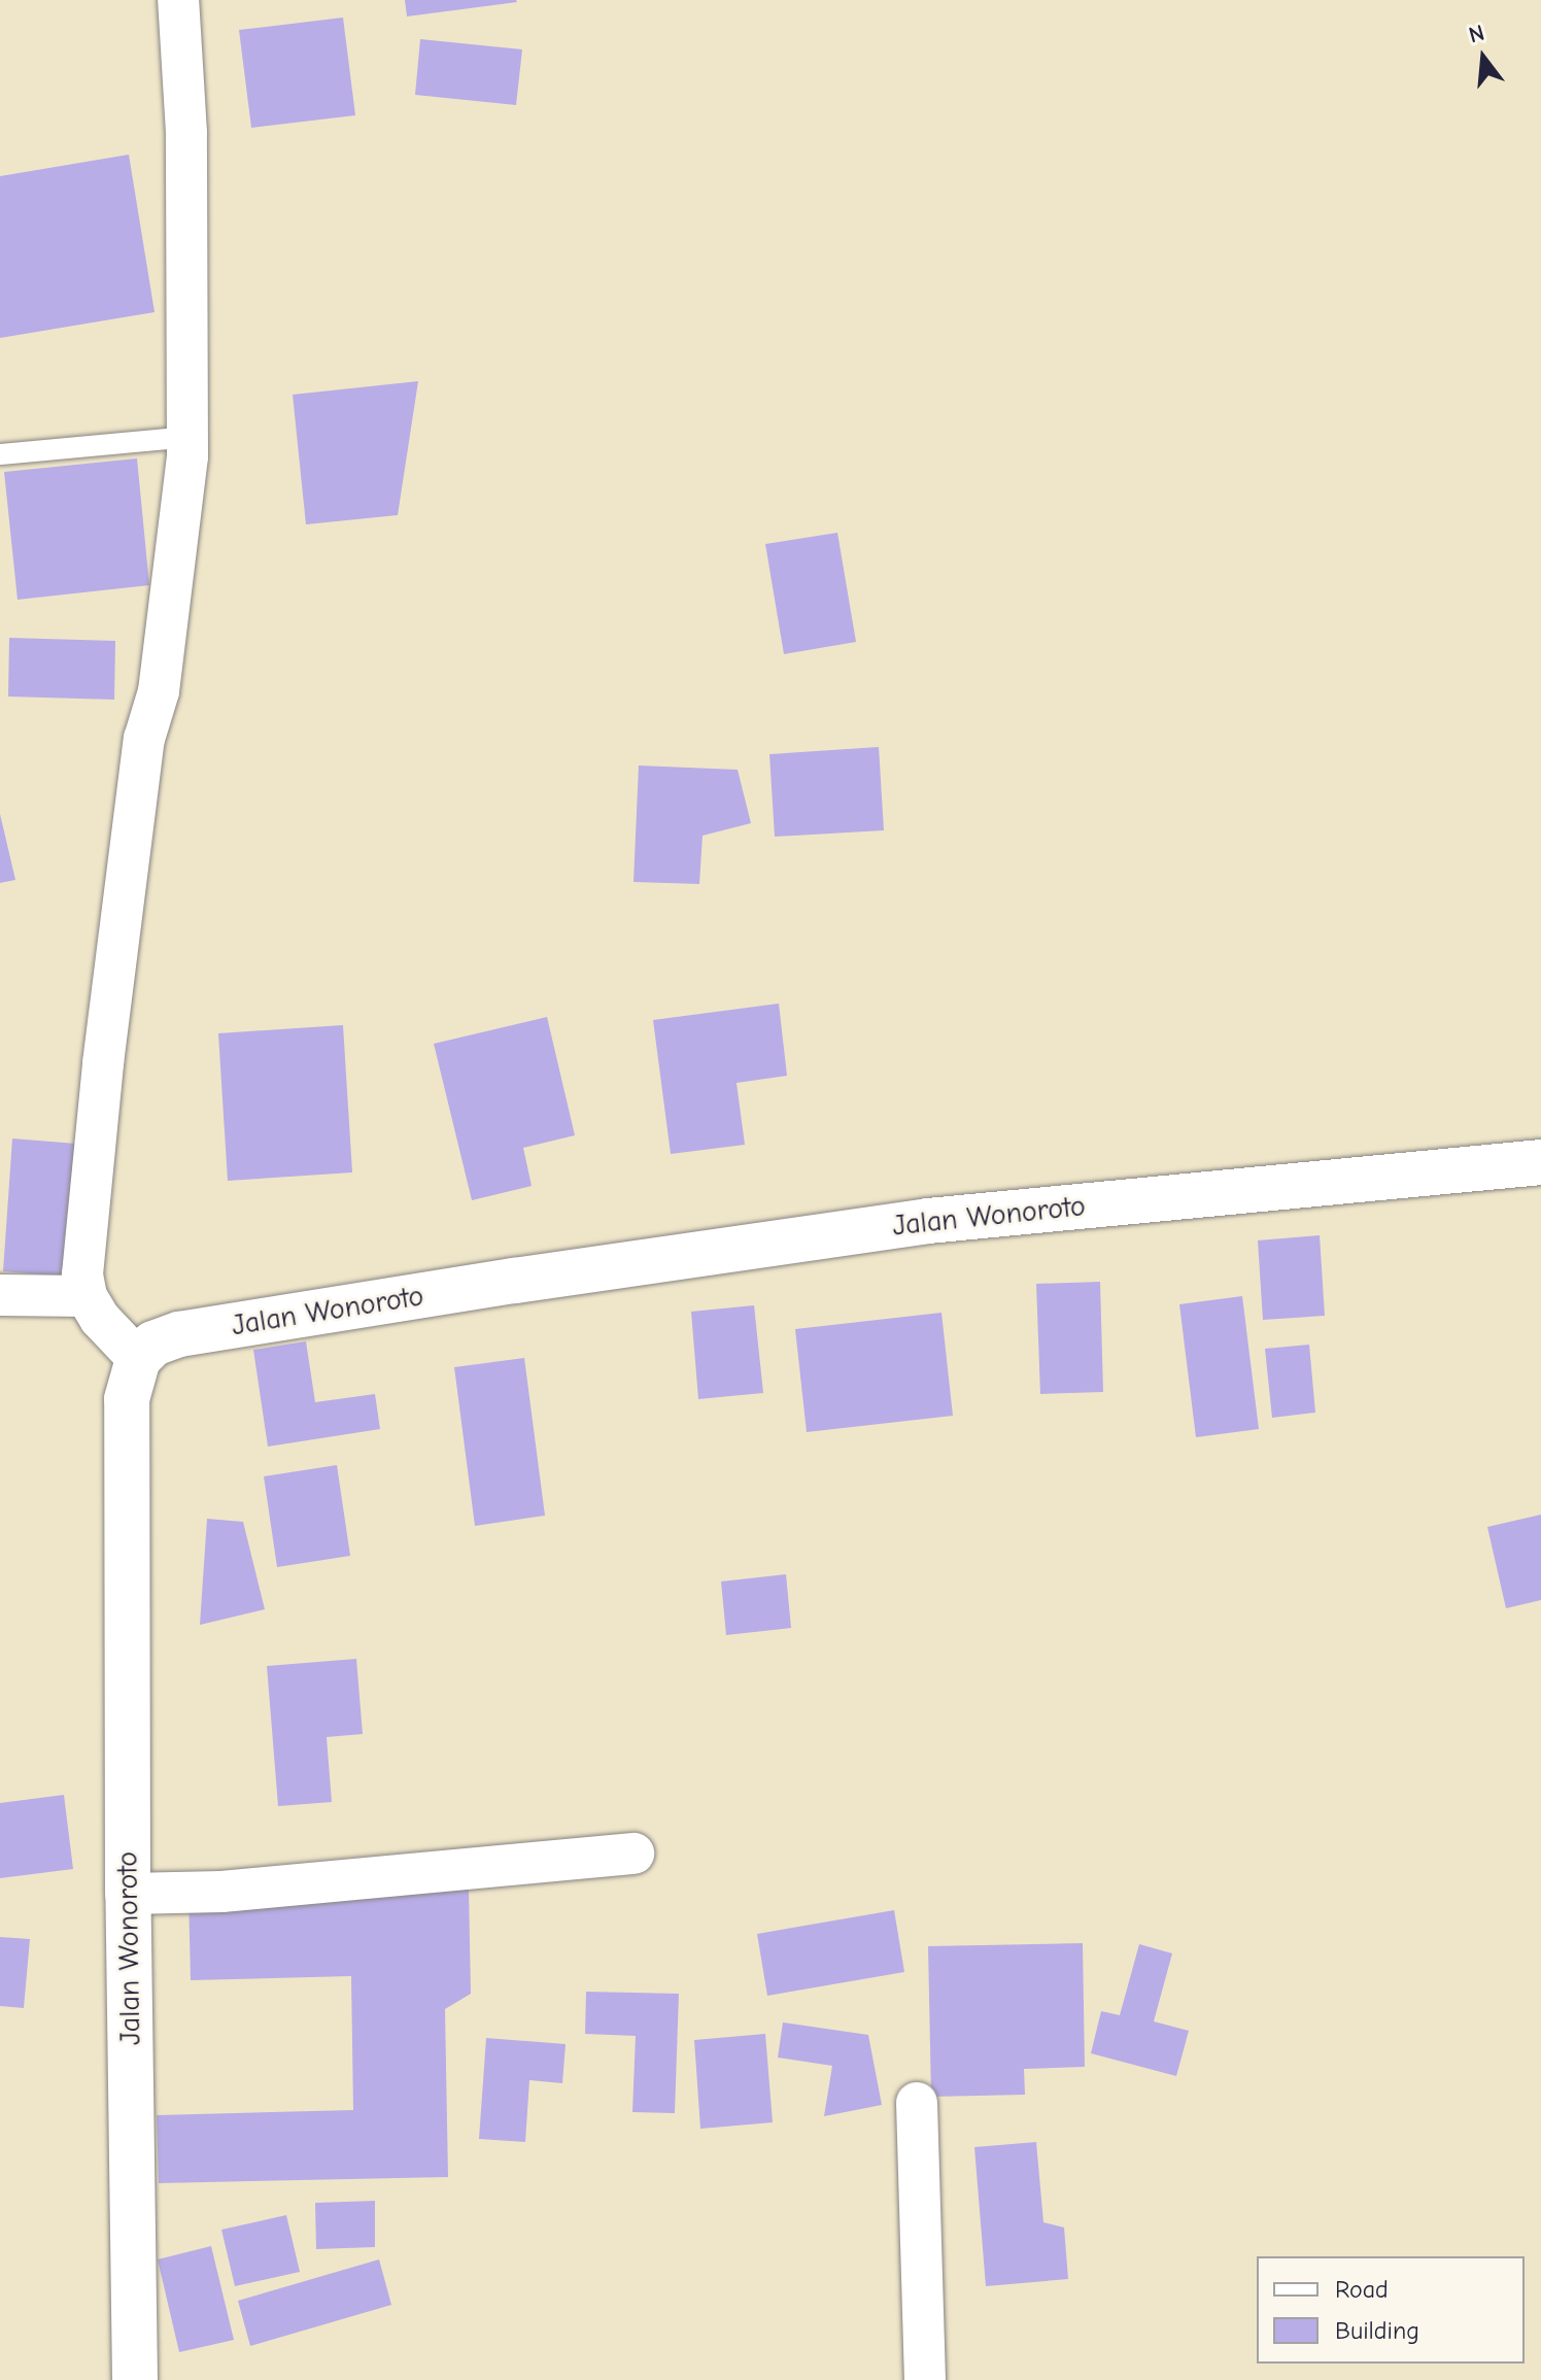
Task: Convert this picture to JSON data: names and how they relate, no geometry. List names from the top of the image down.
{
  "streets": {
    "street": ["Jalan Wonoroto"]
  },
  "legend": ["Road", "Building"],
  "north": "top"
}
